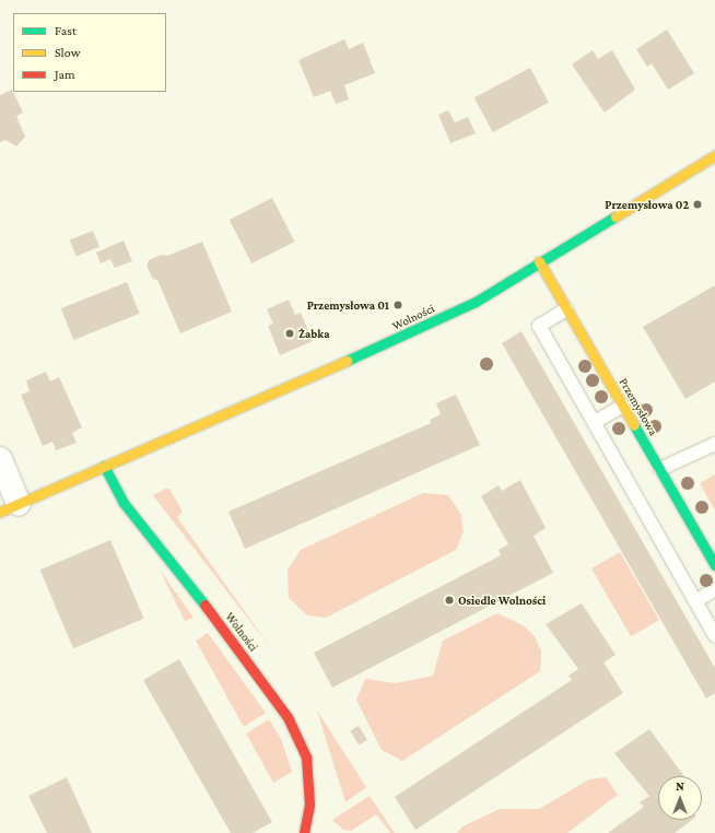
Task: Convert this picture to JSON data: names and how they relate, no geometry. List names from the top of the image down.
{
  "streets": {
    "street": ["Wolności", "Przemysłowa"]
  },
  "crossings": [
    ["Wolności", "Przemysłowa"]
  ],
  "places": [
    "Przemysłowa 02",
    "Przemysłowa 01",
    "Żabka",
    "Osiedle Wolności"
  ],
  "legend": ["Fast", "Slow", "Jam"],
  "north": "top"
}
